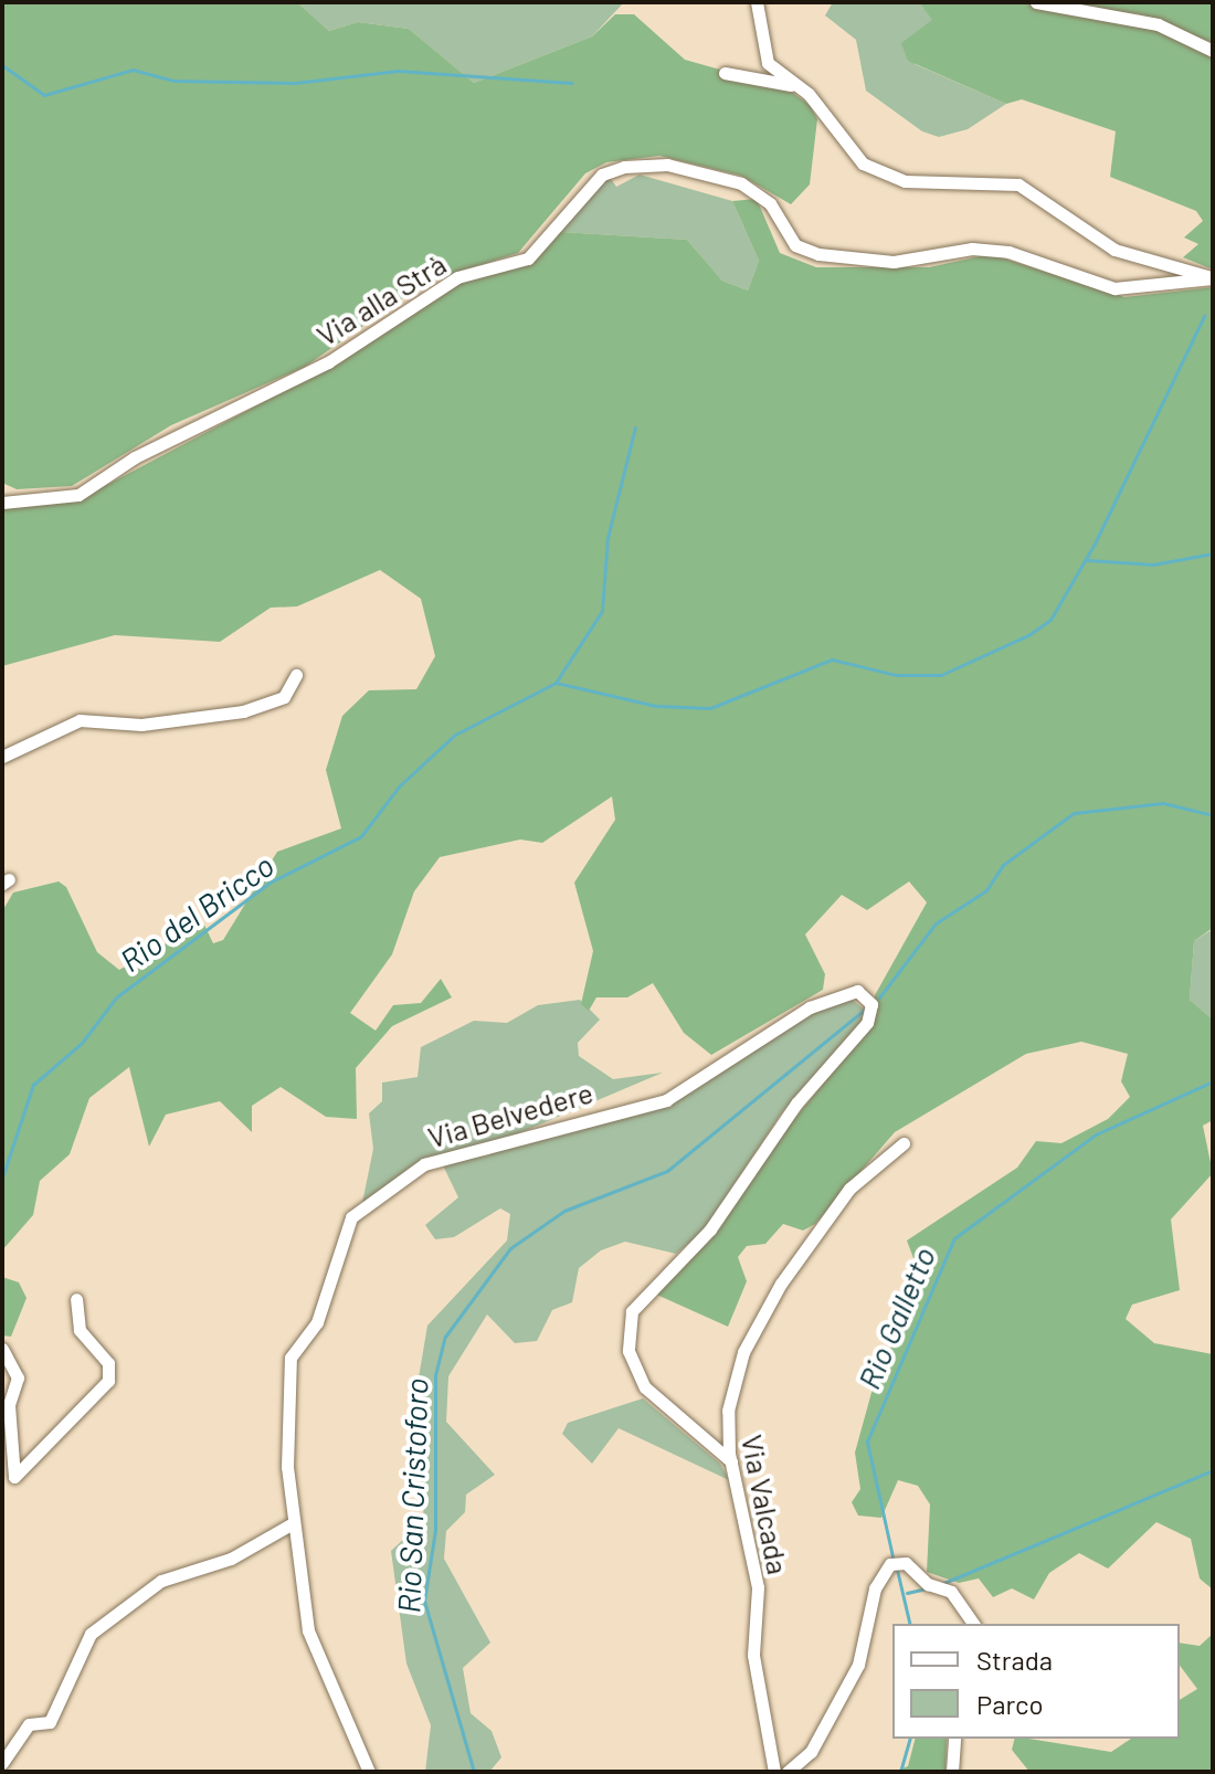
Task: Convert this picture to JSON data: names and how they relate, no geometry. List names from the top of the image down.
{
  "streets": {
    "street": ["Via alla Strà", "Via Belvedere", "Via Valcada"]
  },
  "crossings": [
    ["Via Belvedere", "Via Valcada"]
  ],
  "water": ["Rio del Bricco", "Rio Galletto", "Rio San Cristoforo"],
  "legend": ["Strada", "Parco"]
}
